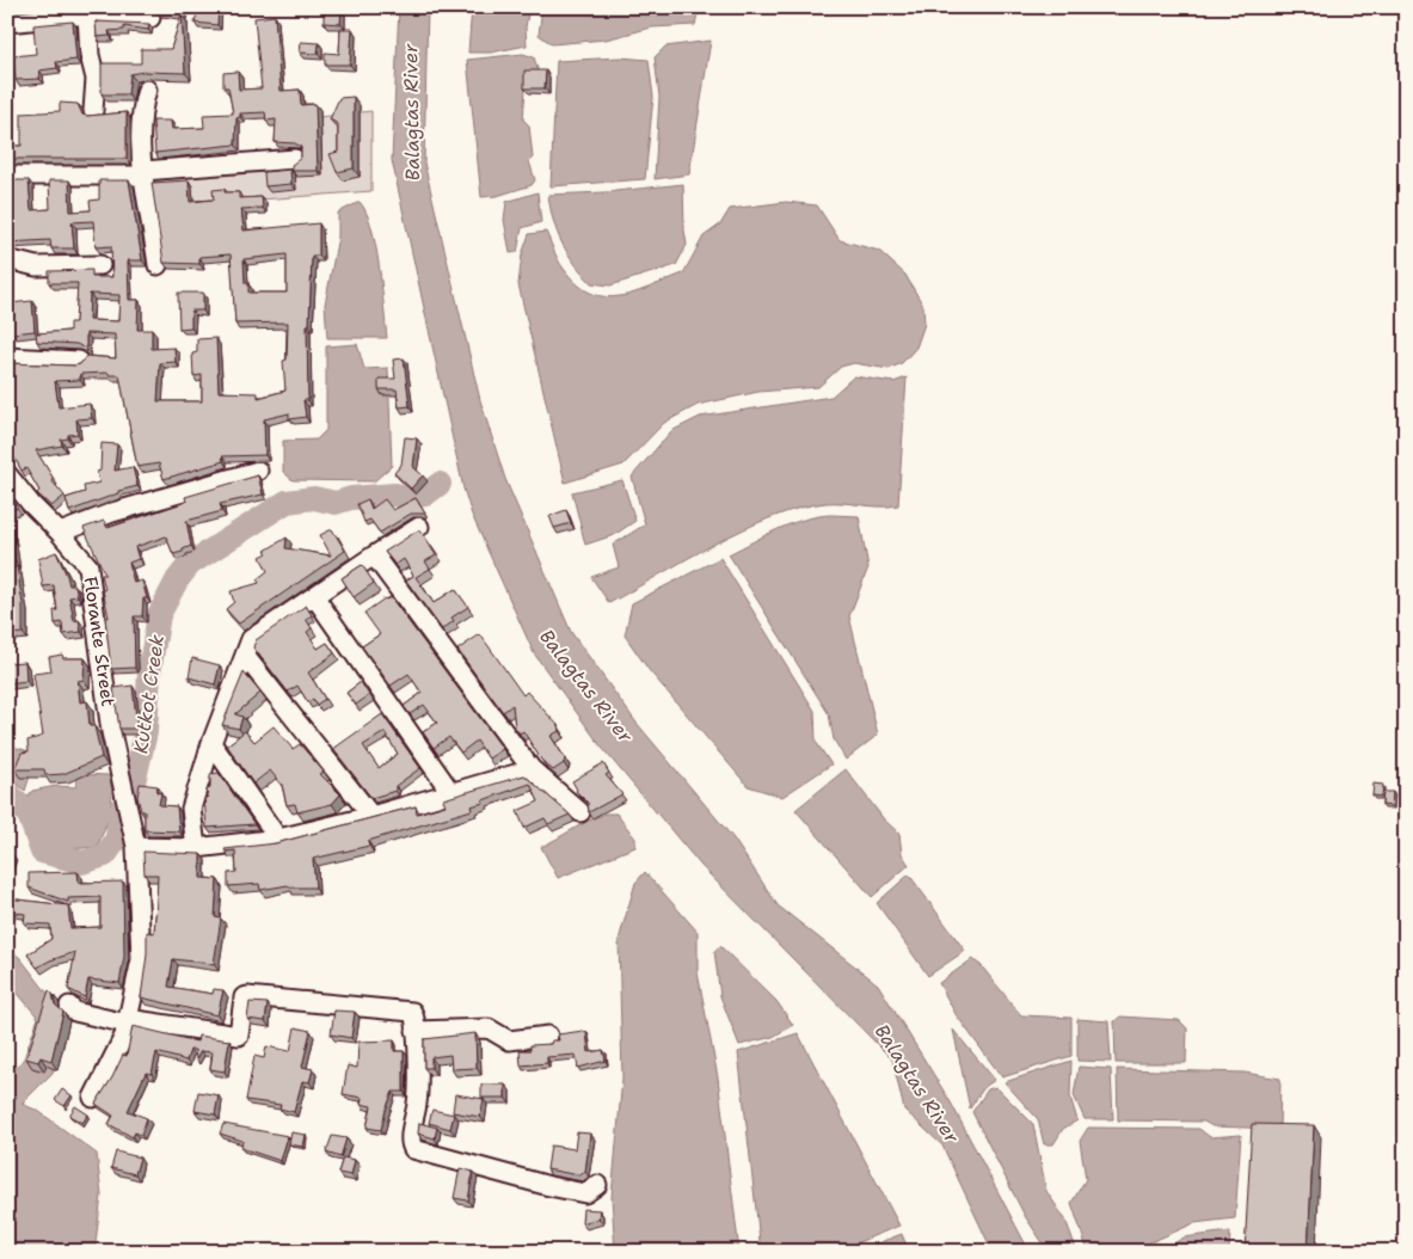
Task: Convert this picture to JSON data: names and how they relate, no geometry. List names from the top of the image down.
{
  "streets": {
    "street": ["Florante Street"]
  },
  "water": ["Balagtas River", "Kutkot Creek"]
}
